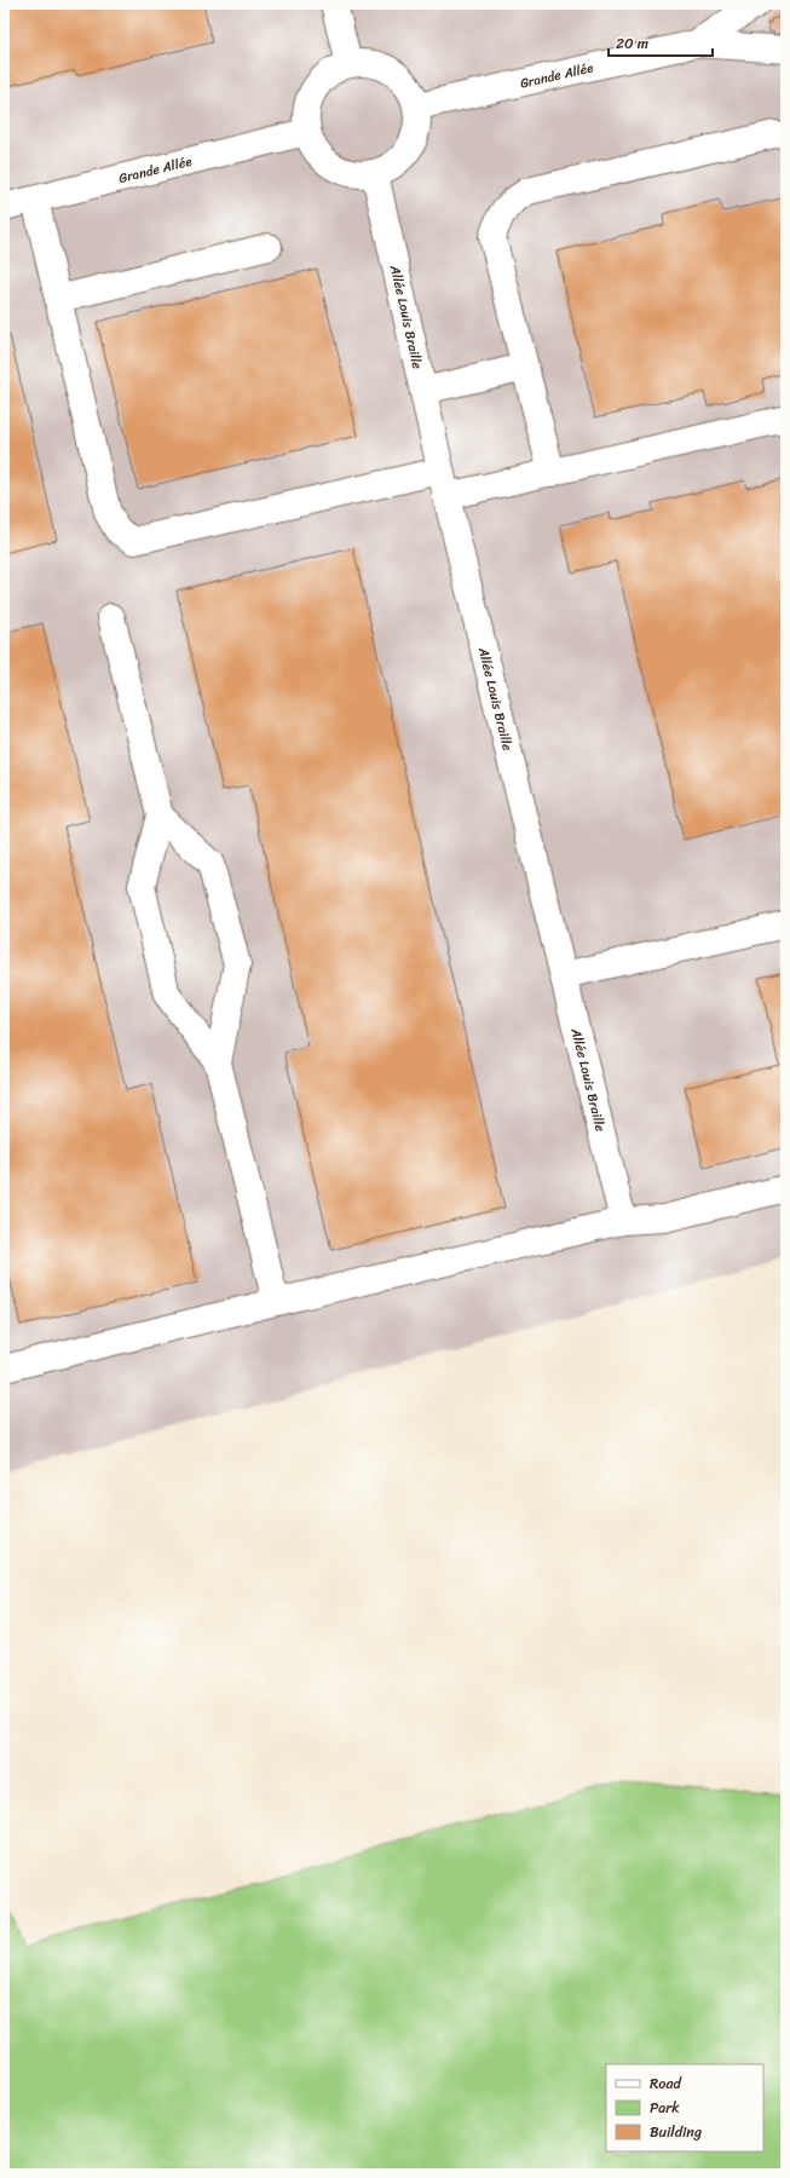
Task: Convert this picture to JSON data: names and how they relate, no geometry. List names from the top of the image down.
{
  "streets": {
    "street": ["Grande Allée", "Allée Louis Braille"]
  },
  "crossings": [
    ["Grande Allée", "Allée Louis Braille"]
  ],
  "legend": ["Road", "Park", "Building"],
  "scale_bar": "20 m"
}
